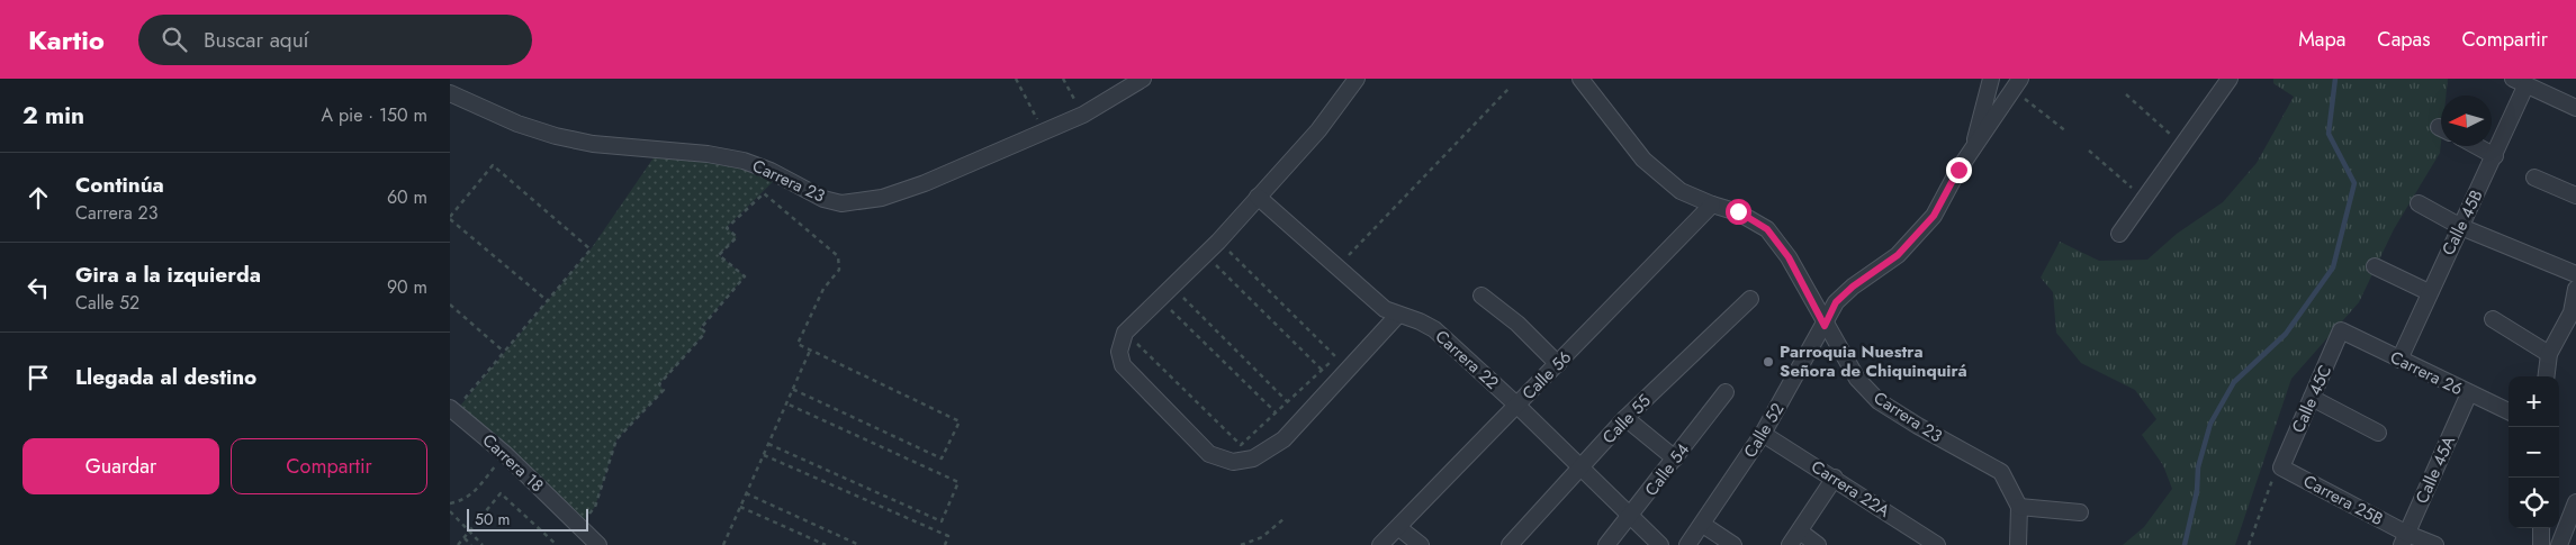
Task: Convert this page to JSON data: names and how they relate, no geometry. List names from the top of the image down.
{
  "streets": {
    "street": [
      "Carrera 23",
      "Calle 45B",
      "Carrera 22",
      "Carrera 26",
      "Calle 56",
      "Calle 45C",
      "Calle 55",
      "Calle 52",
      "Carrera 18",
      "Calle 54",
      "Calle 45A",
      "Carrera 22A",
      "Carrera 25B"
    ]
  },
  "crossings": [
    ["Carrera 23", "Calle 56"],
    ["Carrera 23", "Calle 52"],
    ["Calle 45B", "Carrera 26"],
    ["Carrera 22", "Calle 56"],
    ["Carrera 22", "Calle 55"],
    ["Carrera 22", "Calle 54"],
    ["Carrera 26", "Calle 45C"],
    ["Carrera 26", "Calle 45A"],
    ["Calle 45C", "Carrera 25B"],
    ["Calle 52", "Carrera 22A"],
    ["Calle 45A", "Carrera 25B"]
  ],
  "places": ["Parroquia Nuestra Señora de Chiquinquirá"],
  "scale_bar": "50 m",
  "north": "left",
  "page": {
    "header": "Kartio",
    "search": "Buscar aquí",
    "nav": ["Mapa", "Capas", "Compartir"],
    "heading": ["2 min", "A pie · 150 m"],
    "list": [
      ["Continúa", "Carrera 23", "60 m"],
      ["Gira a la izquierda", "Calle 52", "90 m"],
      "Llegada al destino"
    ],
    "map_buttons": ["+", "−"],
    "buttons": ["Guardar", "Compartir"],
    "scale": "50 m"
  }
}
